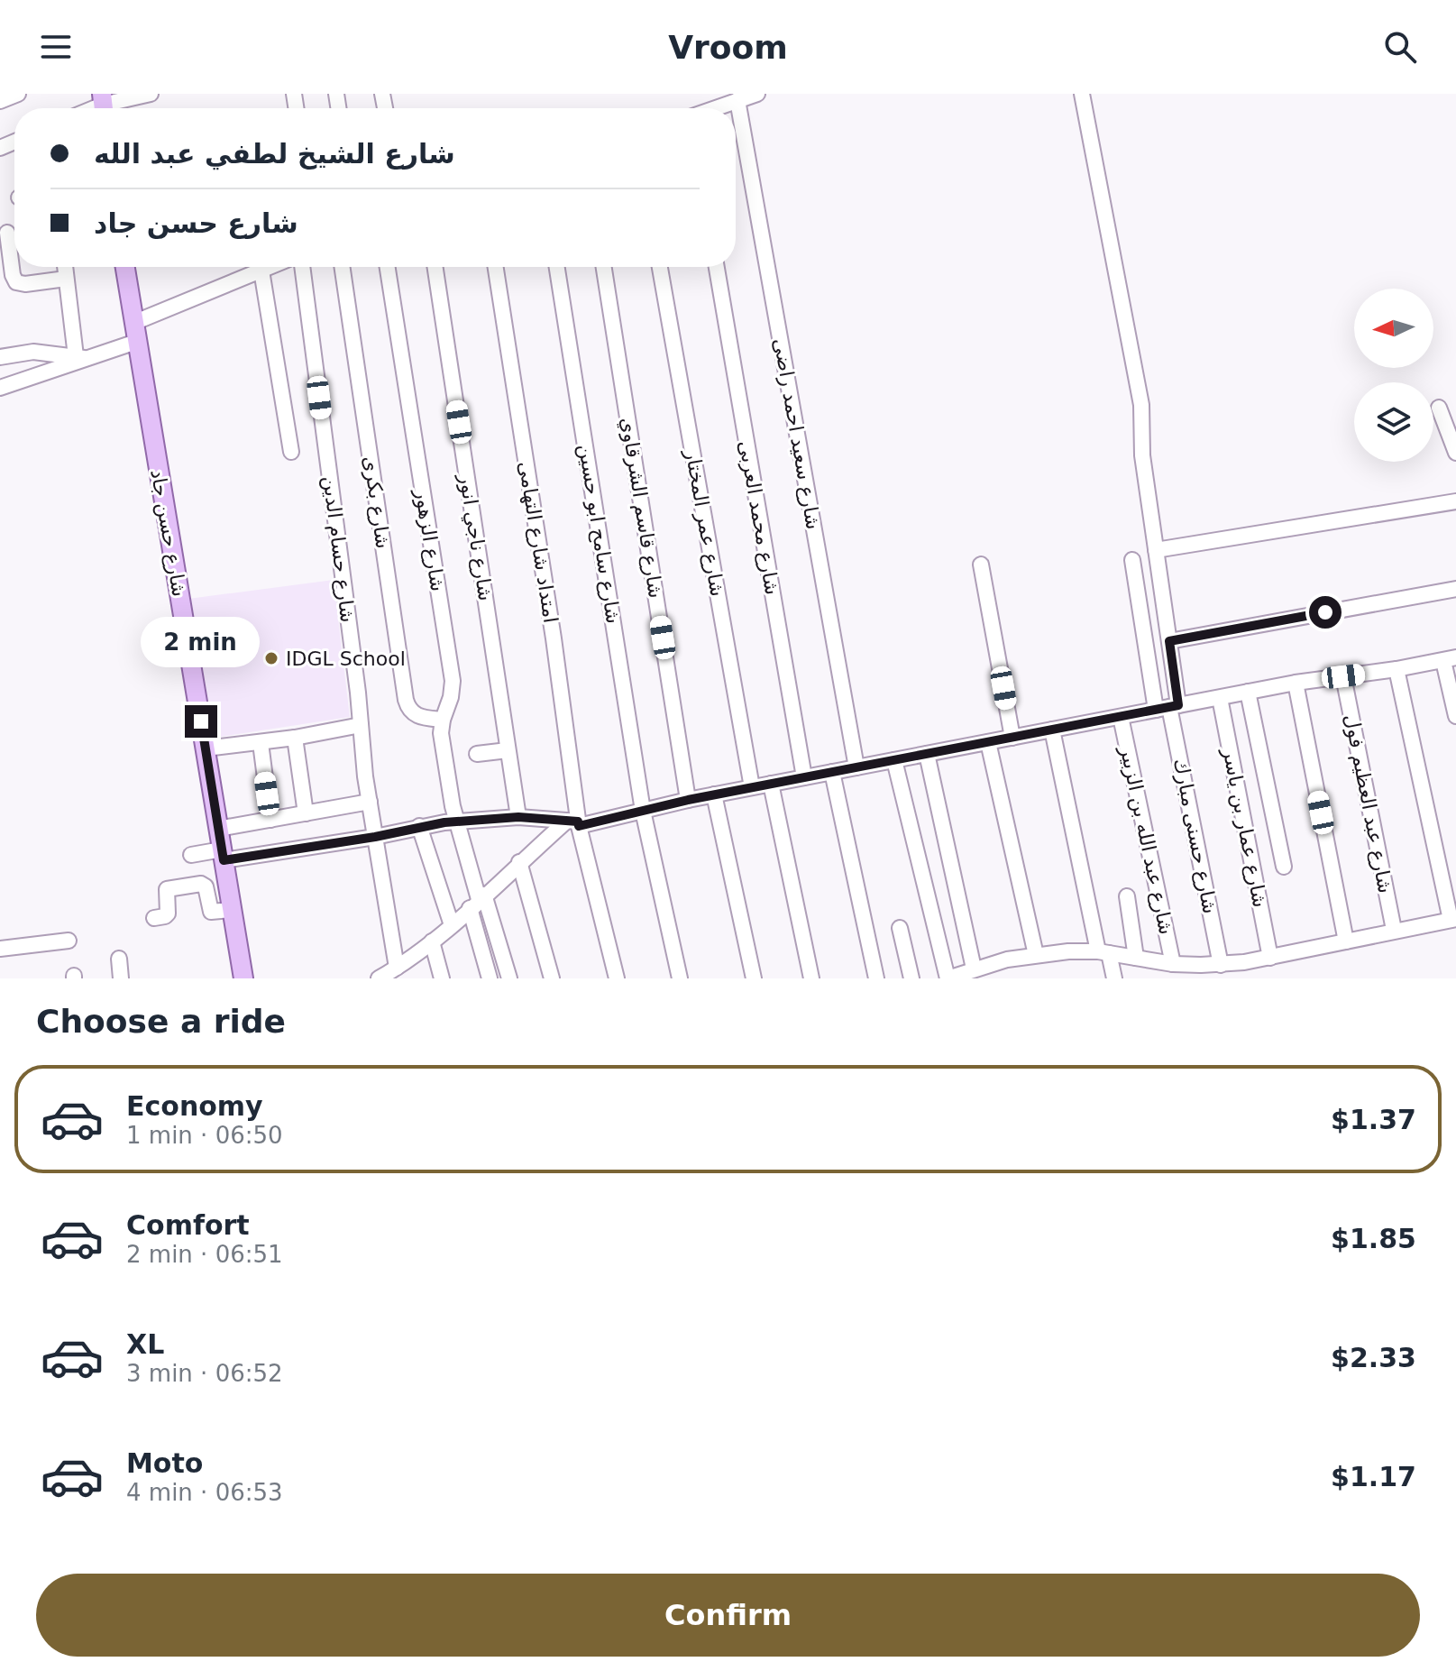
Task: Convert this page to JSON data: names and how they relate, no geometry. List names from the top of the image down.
{
  "streets": {
    "main road": ["شارع حسن جاد"],
    "street": [
      "شارع سعيد احمد راضى",
      "شارع بكرى",
      "شارع قاسم الشرقاوي",
      "شارع محمد العربى",
      "شارع عمر المختار",
      "شارع سامح ابو حسين",
      "شارع ناجي انور",
      "شارع الزهور",
      "امتداد شارع التهامى",
      "شارع حسام الدين",
      "شارع عبد العظيم فول",
      "شارع عمار بن ياسر",
      "شارع حسنى مبارك",
      "شارع عبد الله بن الزبير"
    ]
  },
  "crossings": [
    ["شارع بكرى", "شارع الزهور"]
  ],
  "places": ["IDGL School"],
  "north": "left",
  "page": {
    "header": "Vroom",
    "banner": ["شارع الشيخ لطفي عبد الله", "شارع حسن جاد"],
    "bubble": "2 min",
    "heading": "Choose a ride",
    "list": [
      {
        "name": "Economy",
        "note": "1 min · 06:50",
        "value": "$1.37"
      },
      {
        "name": "Comfort",
        "note": "2 min · 06:51",
        "value": "$1.85"
      },
      {
        "name": "XL",
        "note": "3 min · 06:52",
        "value": "$2.33"
      },
      {
        "name": "Moto",
        "note": "4 min · 06:53",
        "value": "$1.17"
      }
    ],
    "buttons": "Confirm"
  }
}
